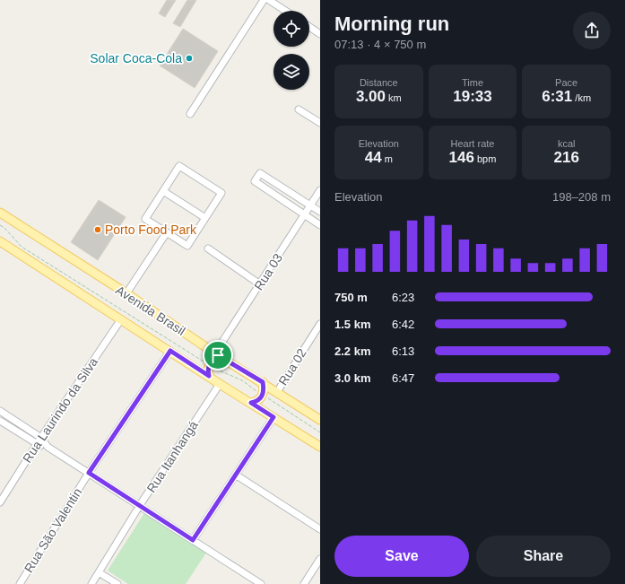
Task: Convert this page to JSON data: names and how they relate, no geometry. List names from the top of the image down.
{
  "streets": {
    "main road": ["Avenida Brasil"],
    "street": [
      "Rua 03",
      "Rua 02",
      "Rua Laurindo da Silva",
      "Rua Itanhangá",
      "Rua São Valentin"
    ]
  },
  "crossings": [
    ["Rua 03", "Avenida Brasil"],
    ["Avenida Brasil", "Rua 02"],
    ["Avenida Brasil", "Rua Laurindo da Silva"],
    ["Avenida Brasil", "Rua Itanhangá"],
    ["Avenida Brasil", "Rua São Valentin"]
  ],
  "places": ["Solar Coca-Cola", "Porto Food Park"],
  "page": {
    "heading": ["Morning run", "07:13 · 4 × 750 m"],
    "stats": [
      ["Distance", "3.00 km"],
      ["Time", "19:33"],
      ["Pace", "6:31 /km"],
      ["Elevation", "44 m"],
      ["Heart rate", "146 bpm"],
      ["kcal", "216"]
    ],
    "chart": ["Elevation", "198–208 m"],
    "list": [
      {
        "name": "750 m",
        "note": "6:23"
      },
      {
        "name": "1.5 km",
        "note": "6:42"
      },
      {
        "name": "2.2 km",
        "note": "6:13"
      },
      {
        "name": "3.0 km",
        "note": "6:47"
      }
    ],
    "buttons": ["Save", "Share"]
  }
}
